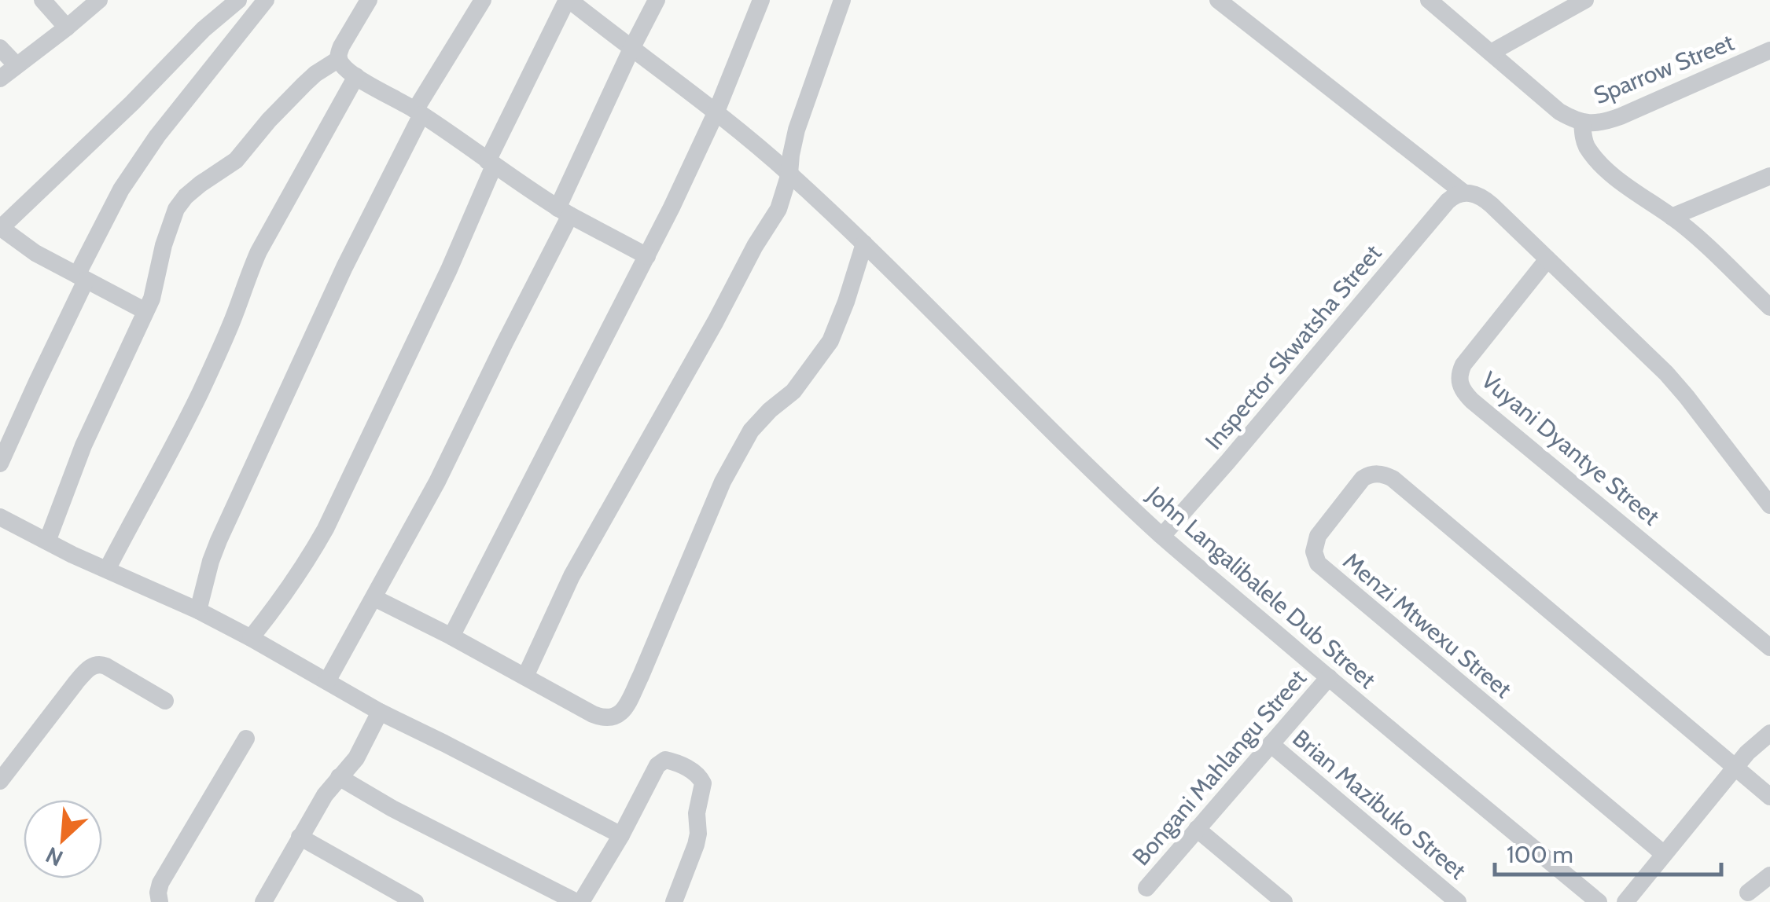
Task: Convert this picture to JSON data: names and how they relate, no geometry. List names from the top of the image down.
{
  "streets": {
    "street": [
      "Sparrow Street",
      "Inspector Skwatsha Street",
      "Vuyani Dyantye Street",
      "John Langalibalele Dub Street",
      "Menzi Mtwexu Street",
      "Bongani Mahlangu Street",
      "Brian Mazibuko Street"
    ]
  },
  "crossings": [
    ["Inspector Skwatsha Street", "John Langalibalele Dub Street"],
    ["John Langalibalele Dub Street", "Bongani Mahlangu Street"],
    ["Bongani Mahlangu Street", "Brian Mazibuko Street"]
  ],
  "scale_bar": "100 m",
  "north": "bottom left"
}
